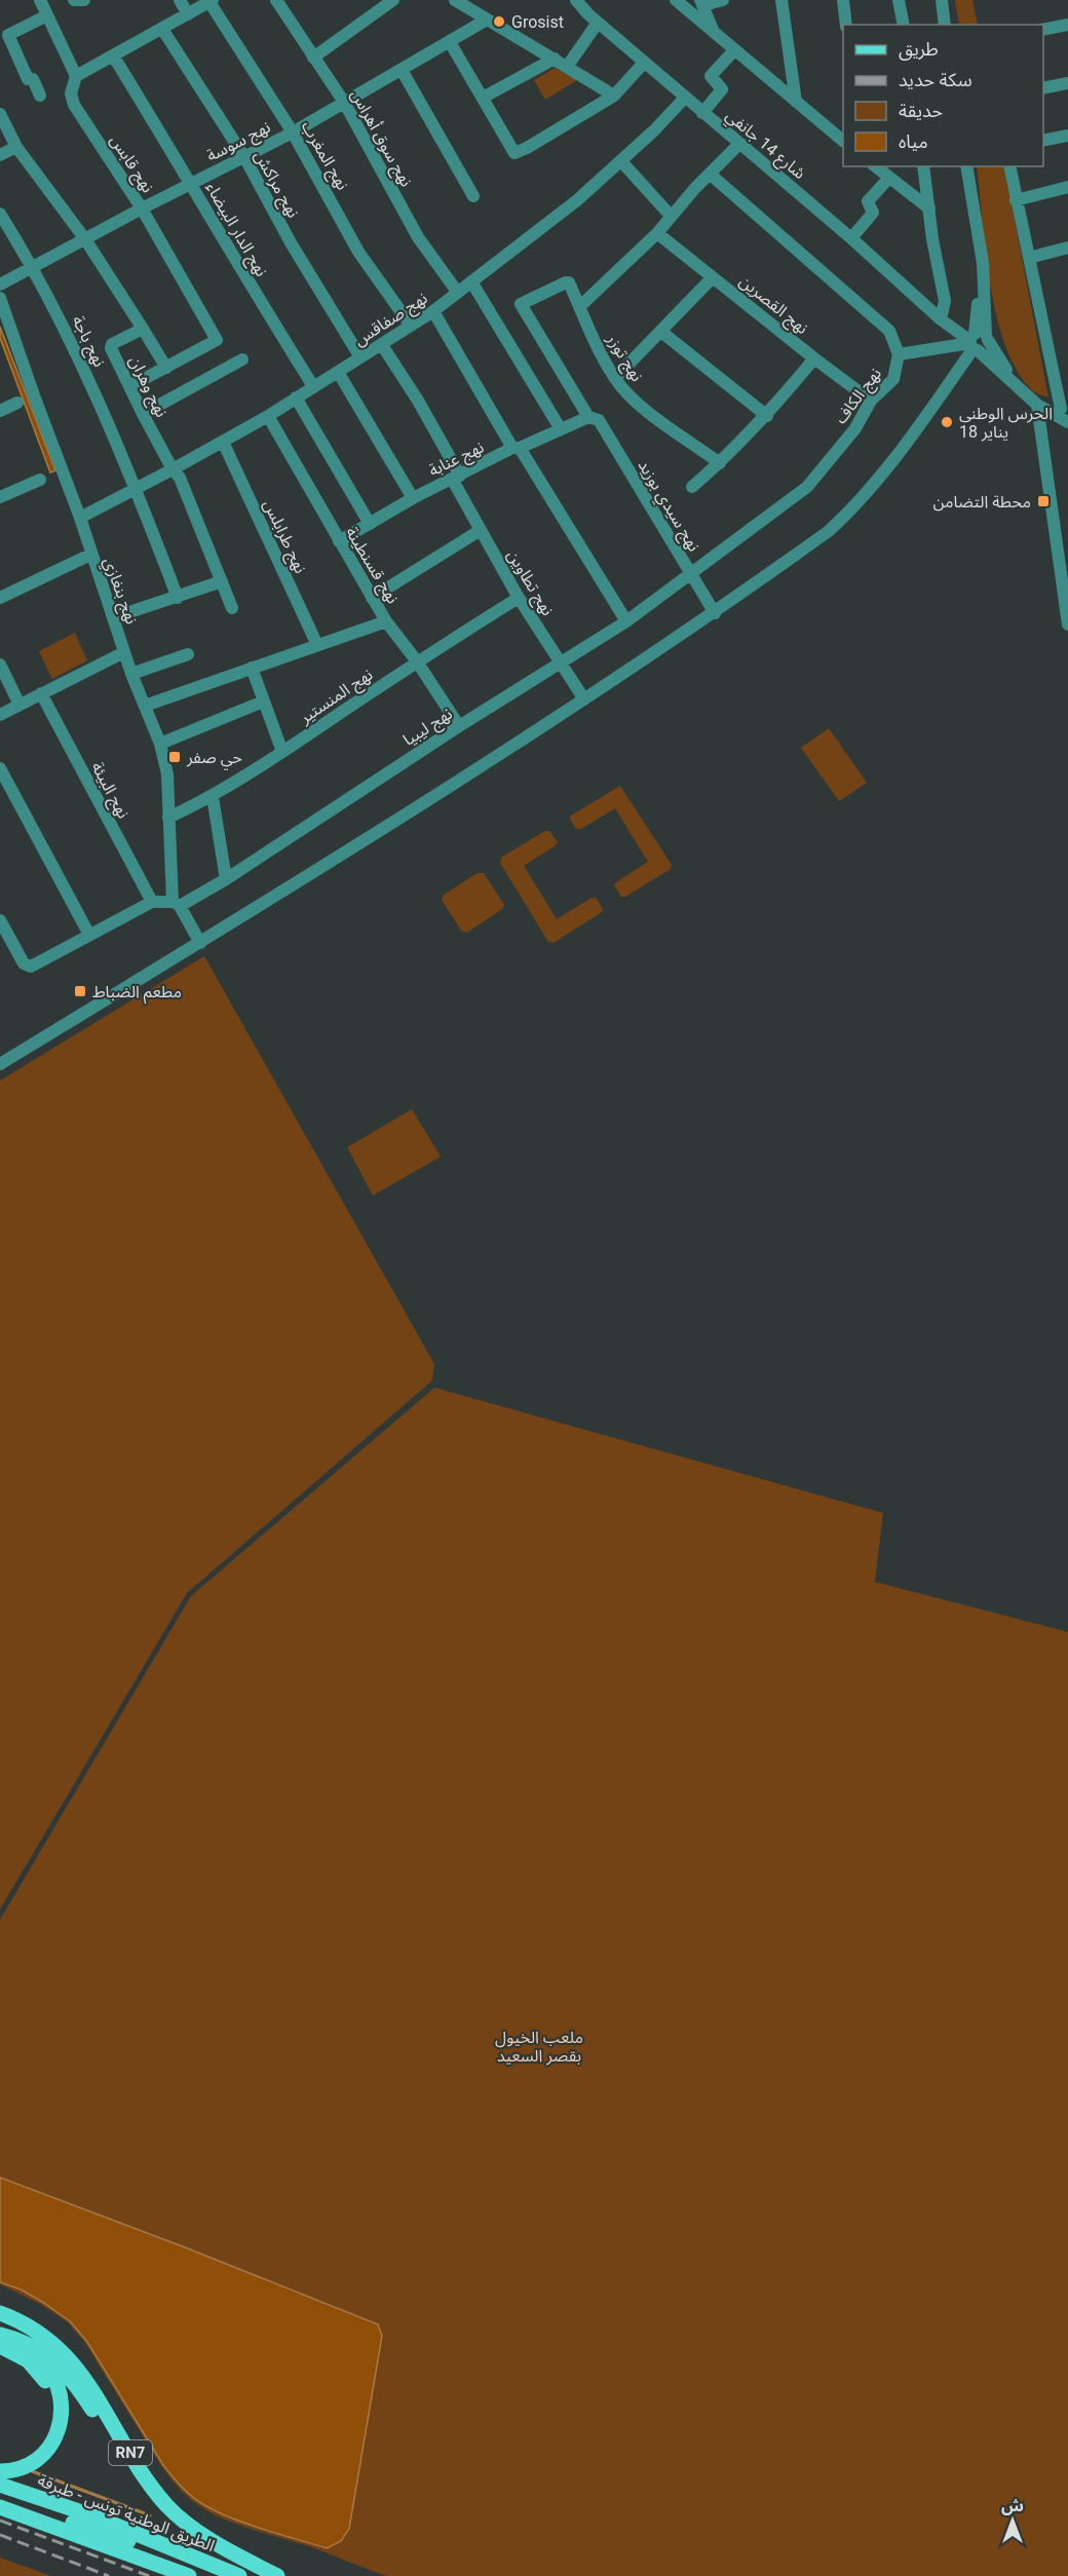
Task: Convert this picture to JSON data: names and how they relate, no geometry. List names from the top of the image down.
{
  "streets": {
    "main road": ["RN7", "الطريق الوطنية تونس - طبرقة"],
    "street": [
      "نهج سوق أهراس",
      "نهج سوسة",
      "شارع 14 جانفي",
      "نهج المغرب",
      "نهج قابس",
      "نهج مراكش",
      "نهج الدار البيضاء",
      "نهج القصرين",
      "نهج صفاقس",
      "نهج باجة",
      "نهج توزر",
      "نهج وهران",
      "نهج الكاف",
      "نهج عنابة",
      "نهج سيدي بوزيد",
      "نهج طرابلس",
      "نهج قسنطينة",
      "نهج تطاوين",
      "نهج بنغازي",
      "نهج المنستير",
      "نهج ليبيا",
      "نهج البيئة"
    ]
  },
  "crossings": [
    ["نهج سوق أهراس", "نهج سوسة"],
    ["نهج سوق أهراس", "نهج صفاقس"],
    ["نهج سوسة", "نهج المغرب"],
    ["نهج سوسة", "نهج قابس"],
    ["نهج سوسة", "نهج مراكش"],
    ["نهج سوسة", "نهج الدار البيضاء"],
    ["نهج سوسة", "نهج باجة"],
    ["نهج سوسة", "نهج وهران"],
    ["شارع 14 جانفي", "نهج صفاقس"],
    ["نهج المغرب", "نهج صفاقس"],
    ["نهج مراكش", "نهج صفاقس"],
    ["نهج الدار البيضاء", "نهج صفاقس"],
    ["نهج القصرين", "نهج الكاف"],
    ["نهج صفاقس", "نهج باجة"],
    ["نهج صفاقس", "نهج وهران"],
    ["نهج صفاقس", "نهج طرابلس"],
    ["نهج صفاقس", "نهج قسنطينة"],
    ["نهج صفاقس", "نهج تطاوين"],
    ["نهج صفاقس", "نهج بنغازي"],
    ["نهج توزر", "نهج سيدي بوزيد"],
    ["نهج الكاف", "نهج سيدي بوزيد"],
    ["نهج الكاف", "نهج ليبيا"],
    ["نهج عنابة", "نهج سيدي بوزيد"],
    ["نهج عنابة", "نهج قسنطينة"],
    ["نهج عنابة", "نهج تطاوين"],
    ["نهج سيدي بوزيد", "نهج ليبيا"],
    ["نهج قسنطينة", "نهج المنستير"],
    ["نهج قسنطينة", "نهج ليبيا"],
    ["نهج تطاوين", "نهج المنستير"],
    ["نهج تطاوين", "نهج ليبيا"],
    ["نهج بنغازي", "نهج المنستير"],
    ["نهج بنغازي", "نهج ليبيا"]
  ],
  "parks": ["ملعب الخيول بقصر السعيد"],
  "places": {
    "other": ["Grosist", "الحرس الوطني 18 يناير"],
    "transit": ["محطة التضامن", "حي صفر", "مطعم الضباط"]
  },
  "legend": [
    "طريق",
    "سكة حديد",
    "حديقة",
    "مياه"
  ],
  "north": "top"
}
